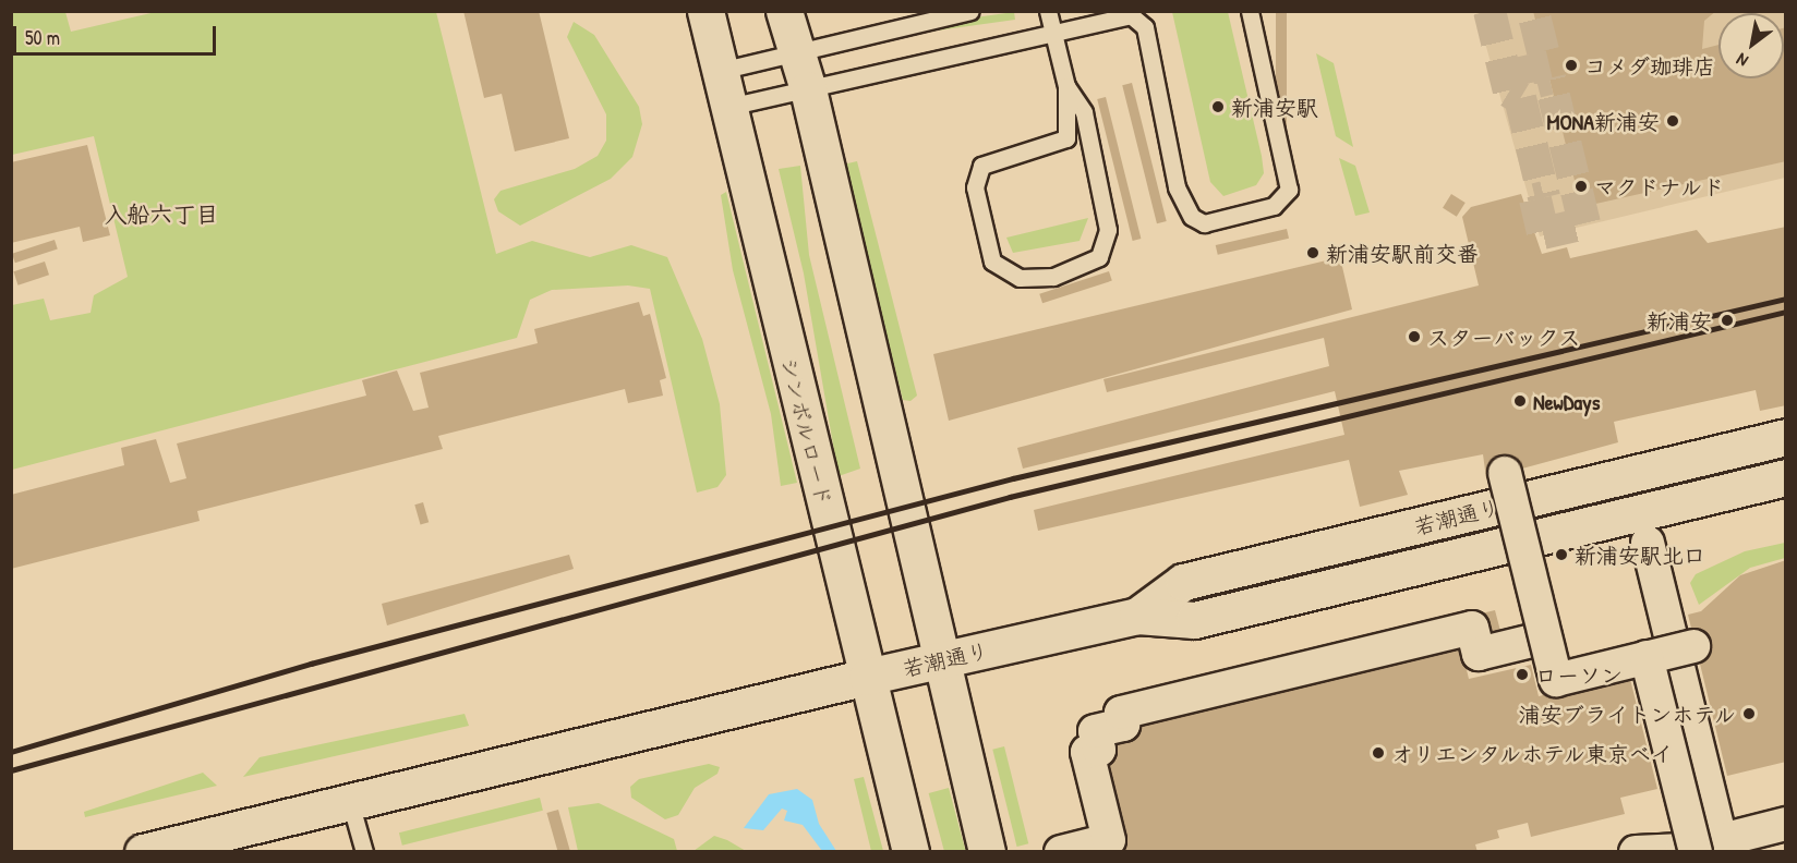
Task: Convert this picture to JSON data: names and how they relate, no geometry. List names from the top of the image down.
{
  "streets": {
    "street": ["シンボルロード", "若潮通り"]
  },
  "crossings": [
    ["シンボルロード", "若潮通り"]
  ],
  "districts": ["入船六丁目"],
  "places": [
    "コメダ珈琲店",
    "新浦安駅",
    "MONA新浦安",
    "マクドナルド",
    "新浦安駅前交番",
    "新浦安",
    "スターバックス",
    "NewDays",
    "新浦安駅北口",
    "ローソン",
    "浦安ブライトンホテル",
    "オリエンタルホテル東京ベイ"
  ],
  "scale_bar": "50 m",
  "north": "bottom left"
}
